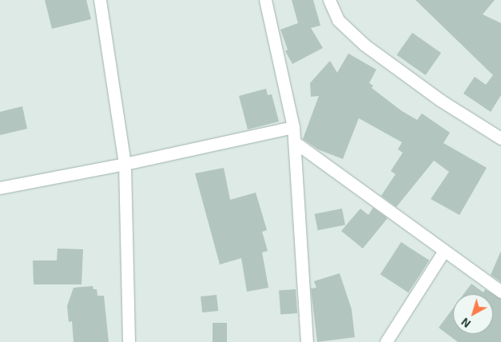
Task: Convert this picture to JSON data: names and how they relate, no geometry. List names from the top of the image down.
{
  "north": "bottom left"
}
